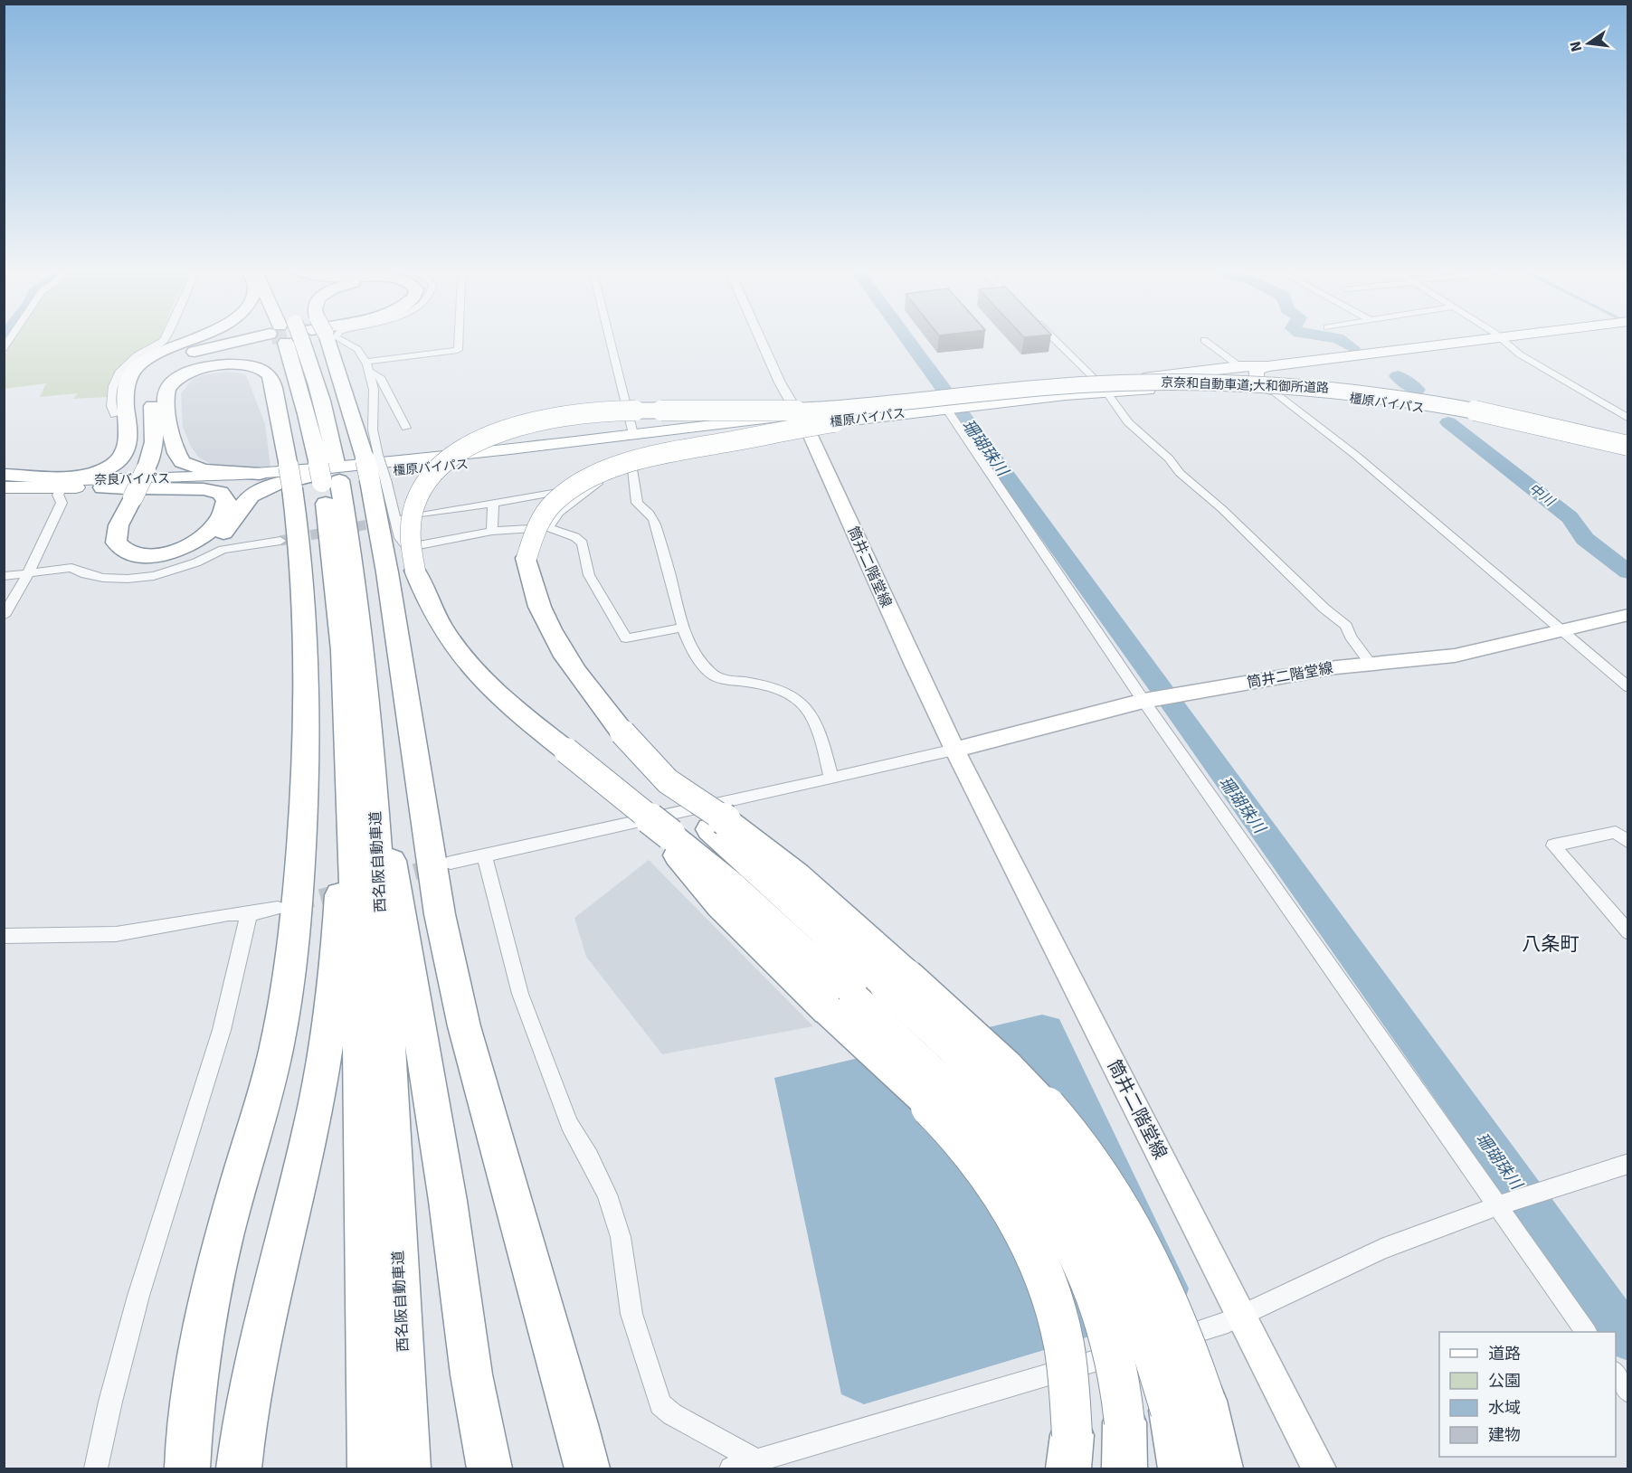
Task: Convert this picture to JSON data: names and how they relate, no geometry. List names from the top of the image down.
{
  "streets": {
    "highway": [
      "京奈和自動車道;大和御所道路",
      "橿原バイパス",
      "奈良バイパス",
      "西名阪自動車道"
    ],
    "main road": ["筒井二階堂線"]
  },
  "crossings": [
    ["京奈和自動車道;大和御所道路", "橿原バイパス"],
    ["橿原バイパス", "奈良バイパス"],
    ["橿原バイパス", "筒井二階堂線"],
    ["橿原バイパス", "西名阪自動車道"]
  ],
  "districts": ["八条町"],
  "water": ["珊瑚珠川", "中川"],
  "legend": [
    "道路",
    "公園",
    "水域",
    "建物"
  ],
  "north": "left"
}
